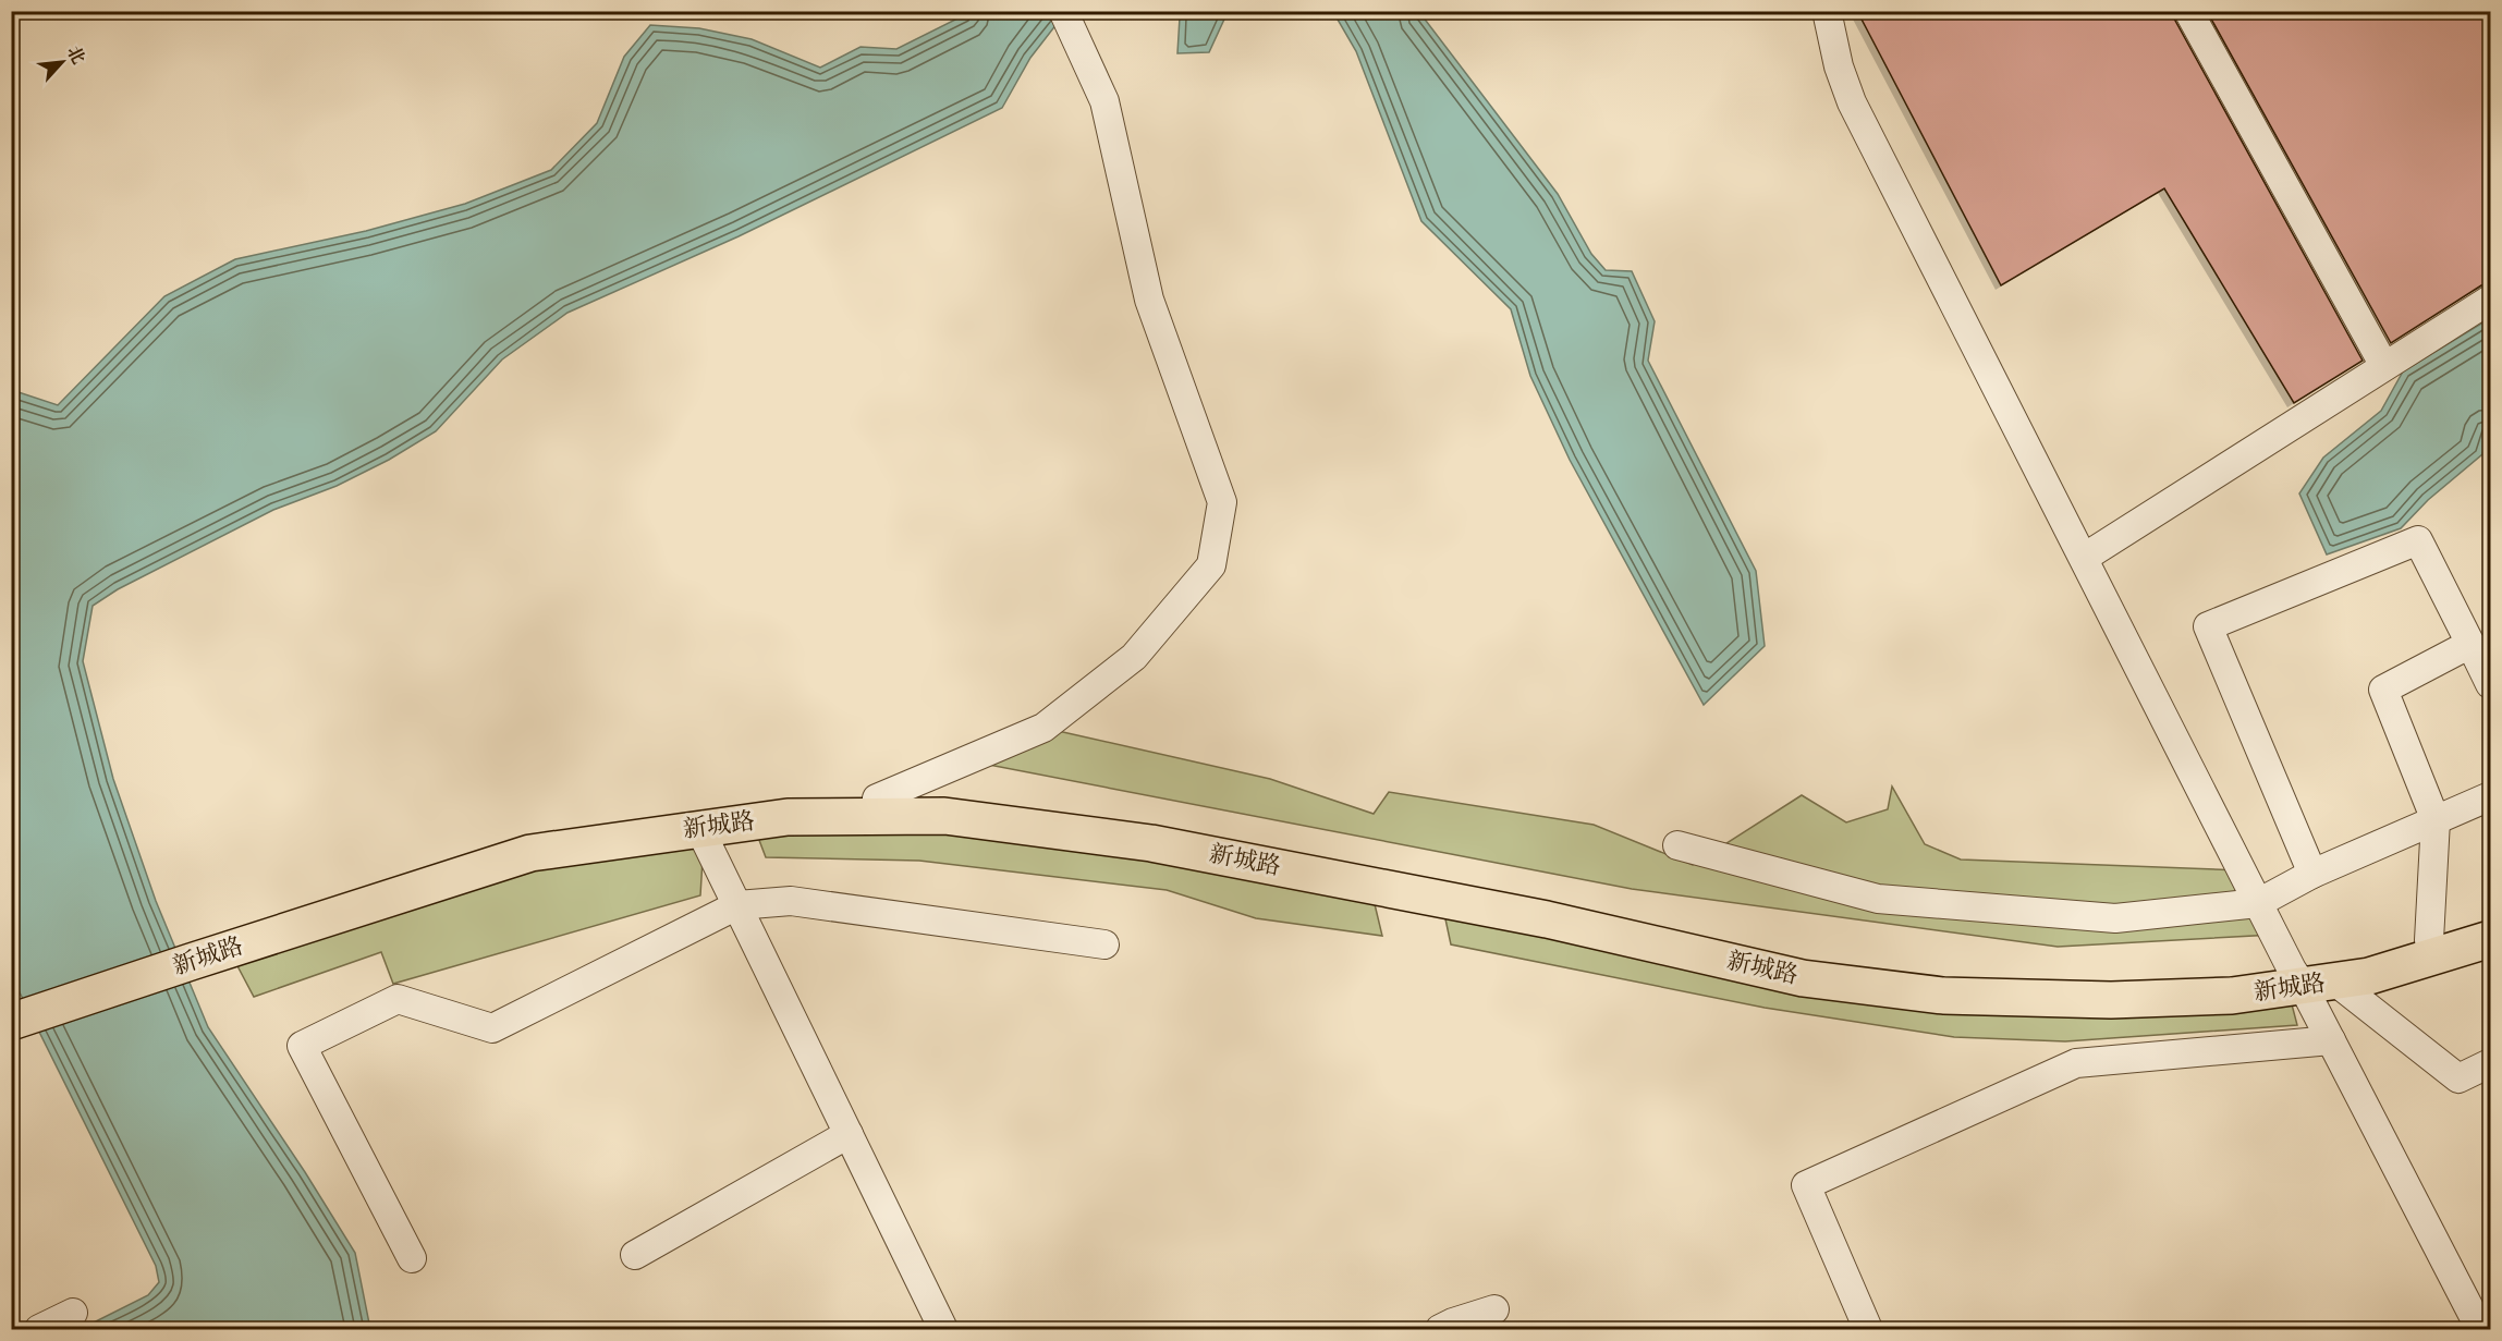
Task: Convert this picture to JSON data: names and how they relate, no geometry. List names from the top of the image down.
{
  "streets": {
    "main road": ["新城路"]
  },
  "north": "top right"
}
